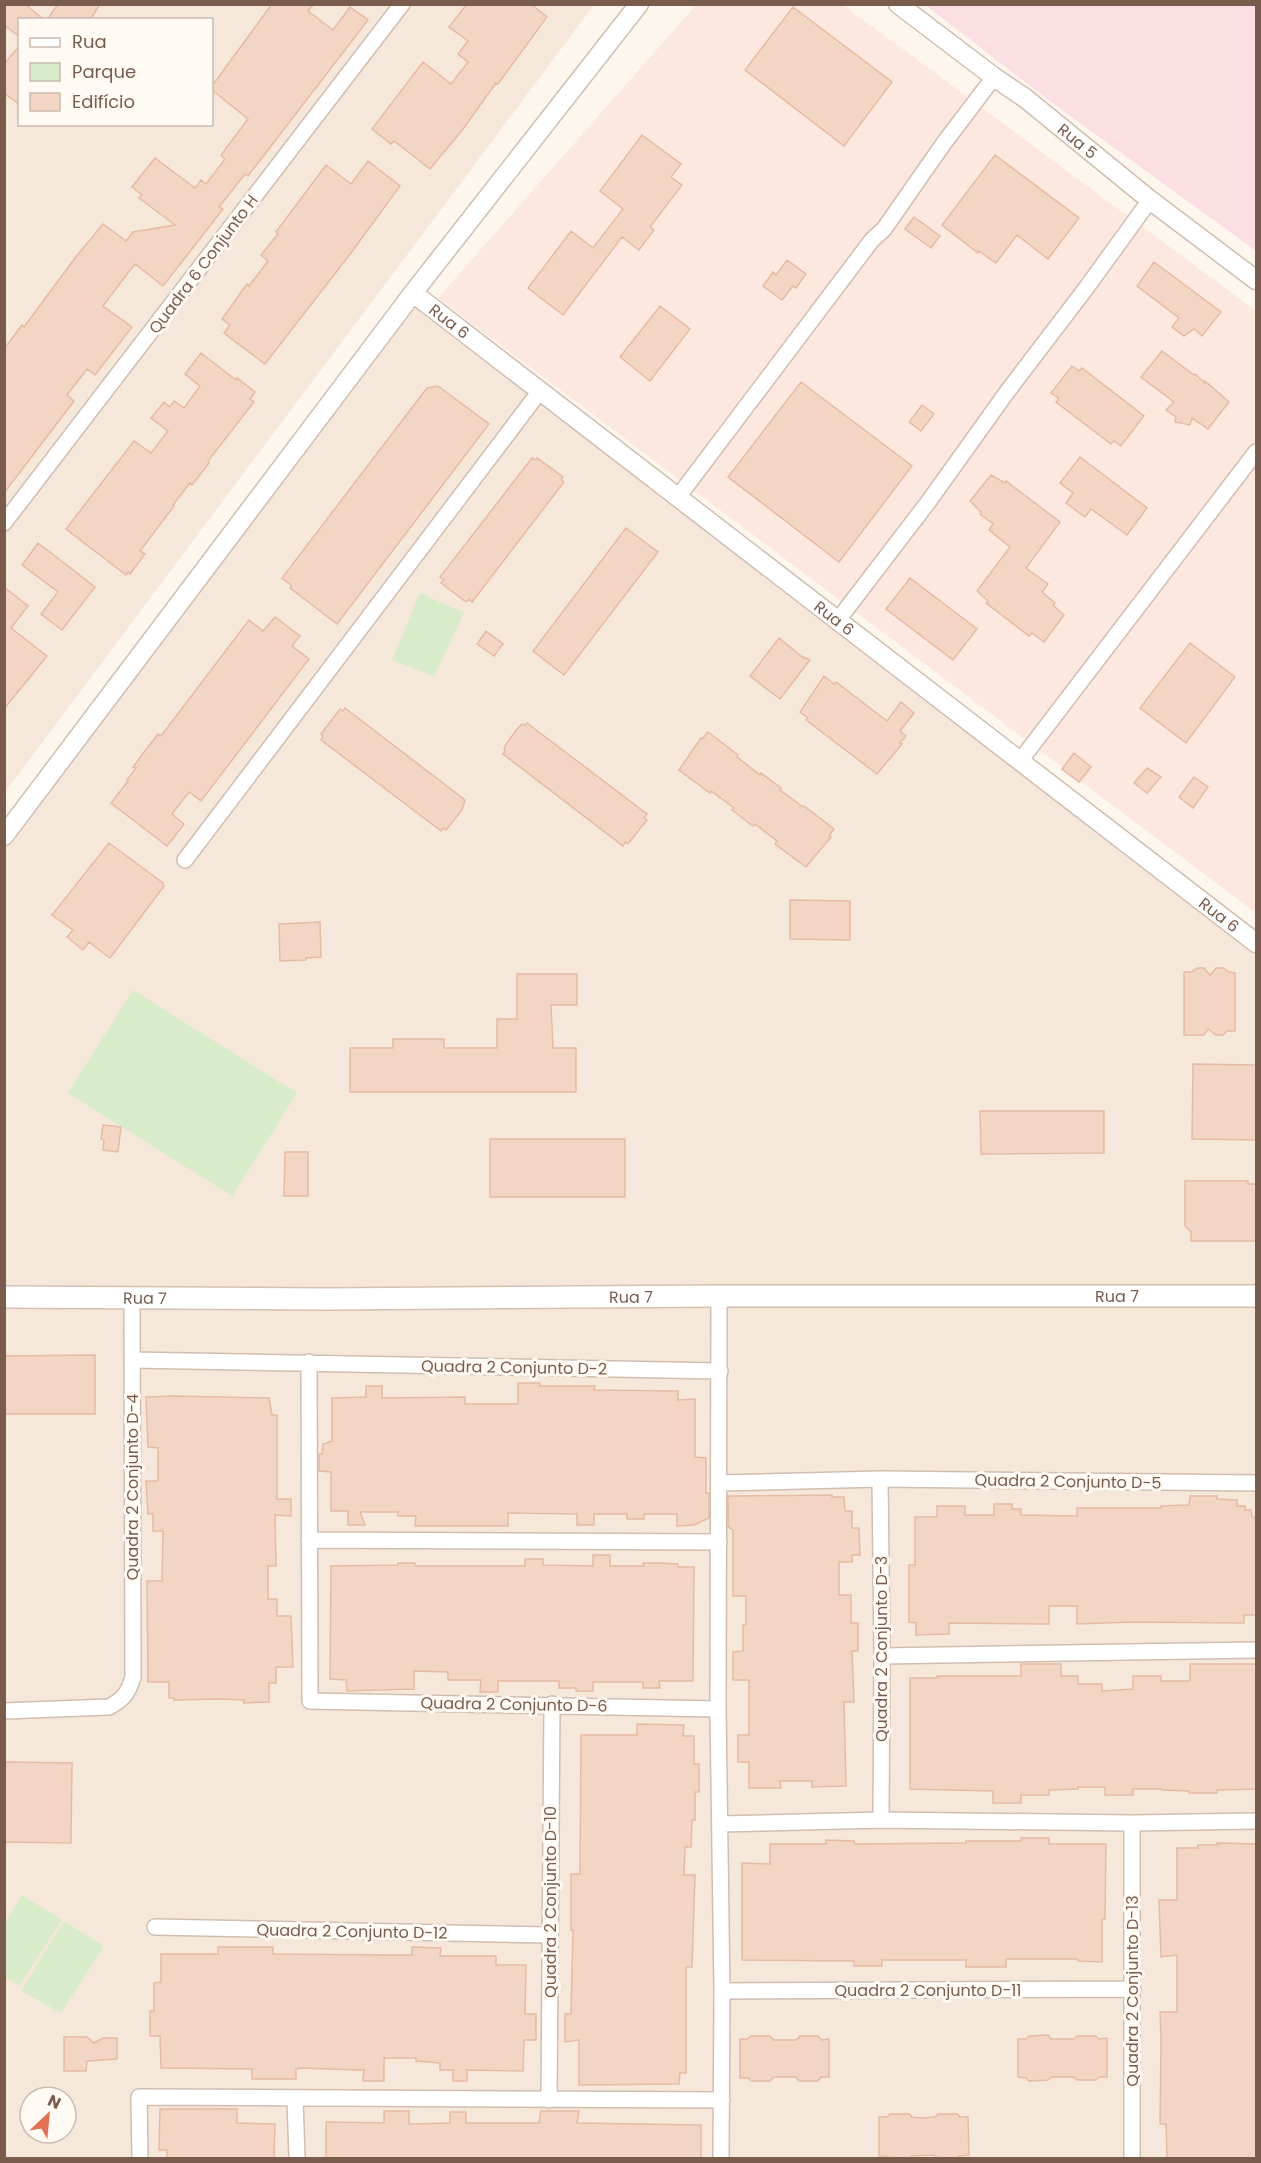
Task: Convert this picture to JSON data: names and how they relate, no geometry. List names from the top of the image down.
{
  "streets": {
    "main road": ["Rua 7"],
    "street": [
      "Rua 5",
      "Quadra 6 Conjunto H",
      "Rua 6",
      "Quadra 2 Conjunto D-2",
      "Quadra 2 Conjunto D-5",
      "Quadra 2 Conjunto D-4",
      "Quadra 2 Conjunto D-3",
      "Quadra 2 Conjunto D-6",
      "Quadra 2 Conjunto D-10",
      "Quadra 2 Conjunto D-12",
      "Quadra 2 Conjunto D-11",
      "Quadra 2 Conjunto D-13"
    ]
  },
  "crossings": [
    ["Rua 7", "Quadra 2 Conjunto D-4"],
    ["Quadra 2 Conjunto D-2", "Quadra 2 Conjunto D-4"],
    ["Quadra 2 Conjunto D-5", "Quadra 2 Conjunto D-3"],
    ["Quadra 2 Conjunto D-6", "Quadra 2 Conjunto D-10"],
    ["Quadra 2 Conjunto D-10", "Quadra 2 Conjunto D-12"],
    ["Quadra 2 Conjunto D-11", "Quadra 2 Conjunto D-13"]
  ],
  "legend": ["Rua", "Parque", "Edifício"],
  "north": "top right"
}
